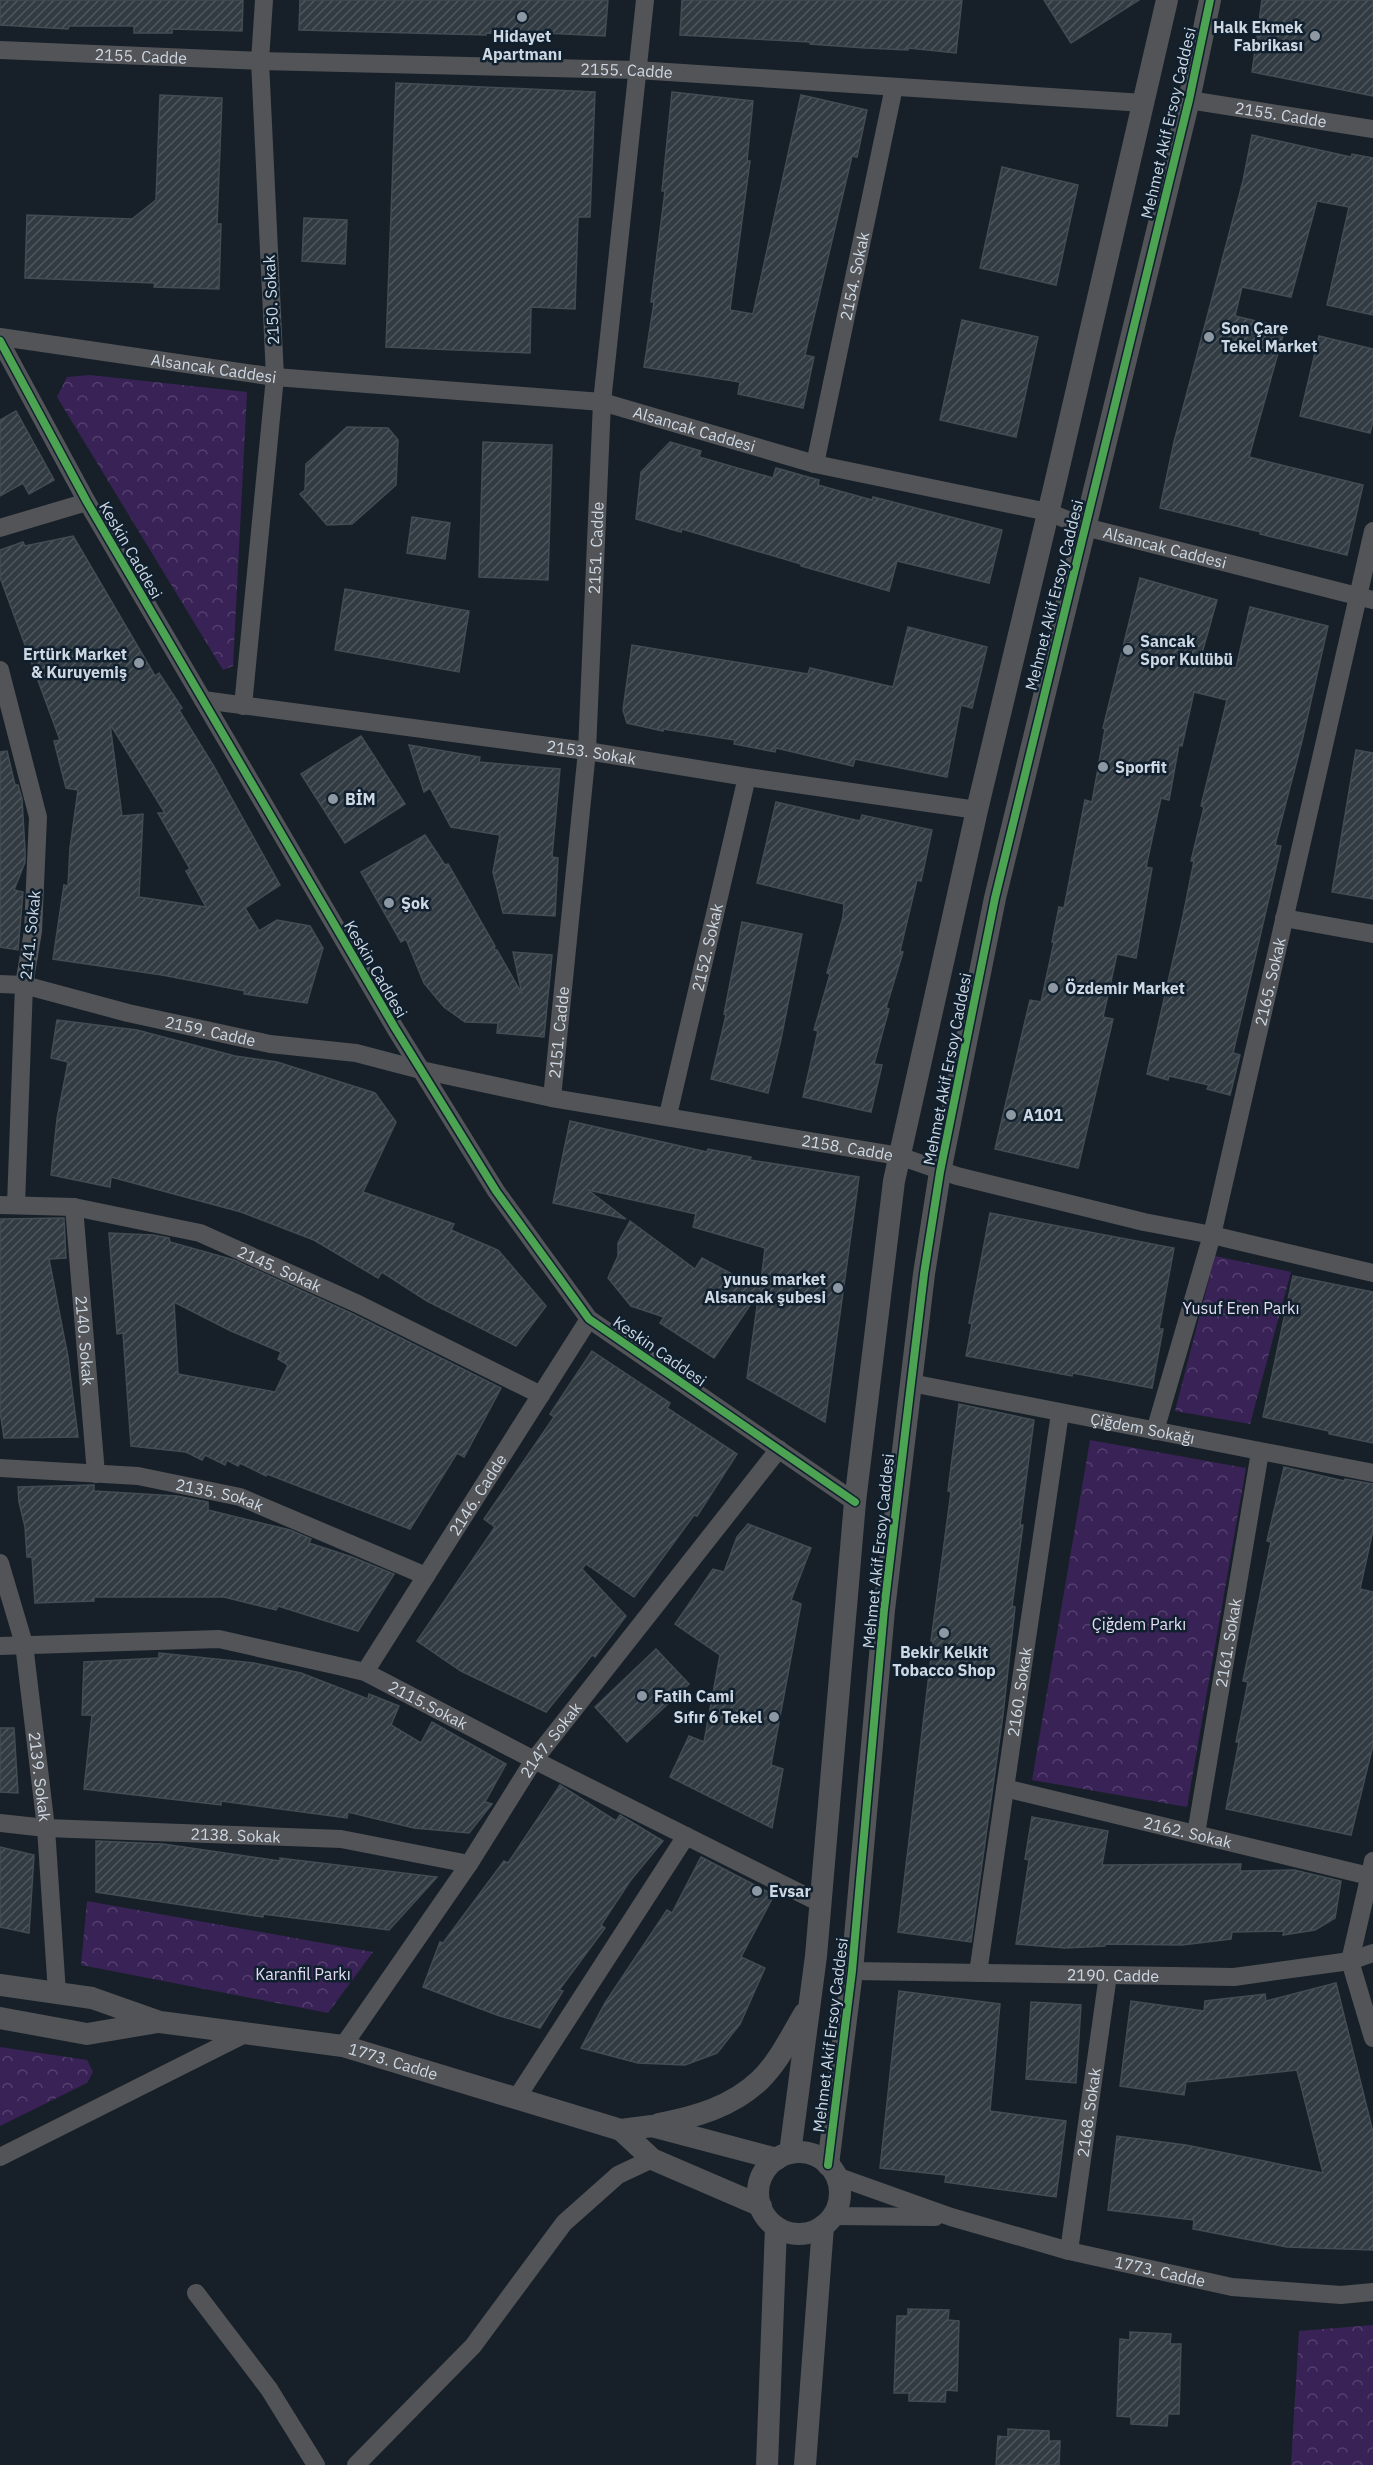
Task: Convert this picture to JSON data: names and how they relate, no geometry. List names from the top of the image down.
{
  "streets": {
    "street": [
      "2155. Cadde",
      "Mehmet Akif Ersoy Caddesi",
      "2154. Sokak",
      "2150. Sokak",
      "Alsancak Caddesi",
      "2151. Cadde",
      "Keskin Caddesi",
      "2153. Sokak",
      "2141. Sokak",
      "2152. Sokak",
      "2165. Sokak",
      "2159. Cadde",
      "2158. Cadde",
      "2145. Sokak",
      "2140. Sokak",
      "Çiğdem Sokağı",
      "2146. Cadde",
      "2135. Sokak",
      "2161. Sokak",
      "2160. Sokak",
      "2115.Sokak",
      "2147. Sokak",
      "2139. Sokak",
      "2162. Sokak",
      "2138. Sokak",
      "2190. Cadde",
      "1773. Cadde",
      "2168. Sokak"
    ]
  },
  "crossings": [
    ["2155. Cadde", "Mehmet Akif Ersoy Caddesi"],
    ["2155. Cadde", "2154. Sokak"],
    ["2155. Cadde", "2150. Sokak"],
    ["2155. Cadde", "2151. Cadde"],
    ["Mehmet Akif Ersoy Caddesi", "Alsancak Caddesi"],
    ["Mehmet Akif Ersoy Caddesi", "Keskin Caddesi"],
    ["Mehmet Akif Ersoy Caddesi", "2153. Sokak"],
    ["Mehmet Akif Ersoy Caddesi", "2158. Cadde"],
    ["Mehmet Akif Ersoy Caddesi", "Çiğdem Sokağı"],
    ["Mehmet Akif Ersoy Caddesi", "2115.Sokak"],
    ["Mehmet Akif Ersoy Caddesi", "2190. Cadde"],
    ["Mehmet Akif Ersoy Caddesi", "1773. Cadde"],
    ["2154. Sokak", "Alsancak Caddesi"],
    ["2150. Sokak", "Alsancak Caddesi"],
    ["2150. Sokak", "2153. Sokak"],
    ["Alsancak Caddesi", "2151. Cadde"],
    ["Alsancak Caddesi", "Keskin Caddesi"],
    ["Alsancak Caddesi", "2165. Sokak"],
    ["2151. Cadde", "2153. Sokak"],
    ["2151. Cadde", "2158. Cadde"],
    ["Keskin Caddesi", "2153. Sokak"],
    ["Keskin Caddesi", "2159. Cadde"],
    ["Keskin Caddesi", "2158. Cadde"],
    ["Keskin Caddesi", "2146. Cadde"],
    ["Keskin Caddesi", "2147. Sokak"],
    ["2153. Sokak", "2152. Sokak"],
    ["2141. Sokak", "2159. Cadde"],
    ["2141. Sokak", "2145. Sokak"],
    ["2152. Sokak", "2158. Cadde"],
    ["2165. Sokak", "2158. Cadde"],
    ["2165. Sokak", "Çiğdem Sokağı"],
    ["2159. Cadde", "2158. Cadde"],
    ["2145. Sokak", "2140. Sokak"],
    ["2145. Sokak", "2146. Cadde"],
    ["2140. Sokak", "2135. Sokak"],
    ["Çiğdem Sokağı", "2161. Sokak"],
    ["Çiğdem Sokağı", "2160. Sokak"],
    ["2146. Cadde", "2135. Sokak"],
    ["2146. Cadde", "2115.Sokak"],
    ["2161. Sokak", "2162. Sokak"],
    ["2160. Sokak", "2162. Sokak"],
    ["2160. Sokak", "2190. Cadde"],
    ["2115.Sokak", "2147. Sokak"],
    ["2115.Sokak", "2139. Sokak"],
    ["2147. Sokak", "2138. Sokak"],
    ["2147. Sokak", "1773. Cadde"],
    ["2139. Sokak", "2138. Sokak"],
    ["2139. Sokak", "1773. Cadde"],
    ["2190. Cadde", "2168. Sokak"],
    ["1773. Cadde", "2168. Sokak"]
  ],
  "parks": ["Yusuf Eren Parkı", "Çiğdem Parkı", "Karanfil Parkı"],
  "places": [
    "Hidayet Apartmanı",
    "Halk Ekmek Fabrikası",
    "Son Çare Tekel Market",
    "Sancak Spor Kulübü",
    "Ertürk Market & Kuruyemiş",
    "Sporfit",
    "BİM",
    "Şok",
    "Özdemir Market",
    "A101",
    "yunus market Alsancak şubesi",
    "Bekir Kelkit Tobacco Shop",
    "Fatih Cami",
    "Sıfır 6 Tekel",
    "Evsar"
  ]
}
